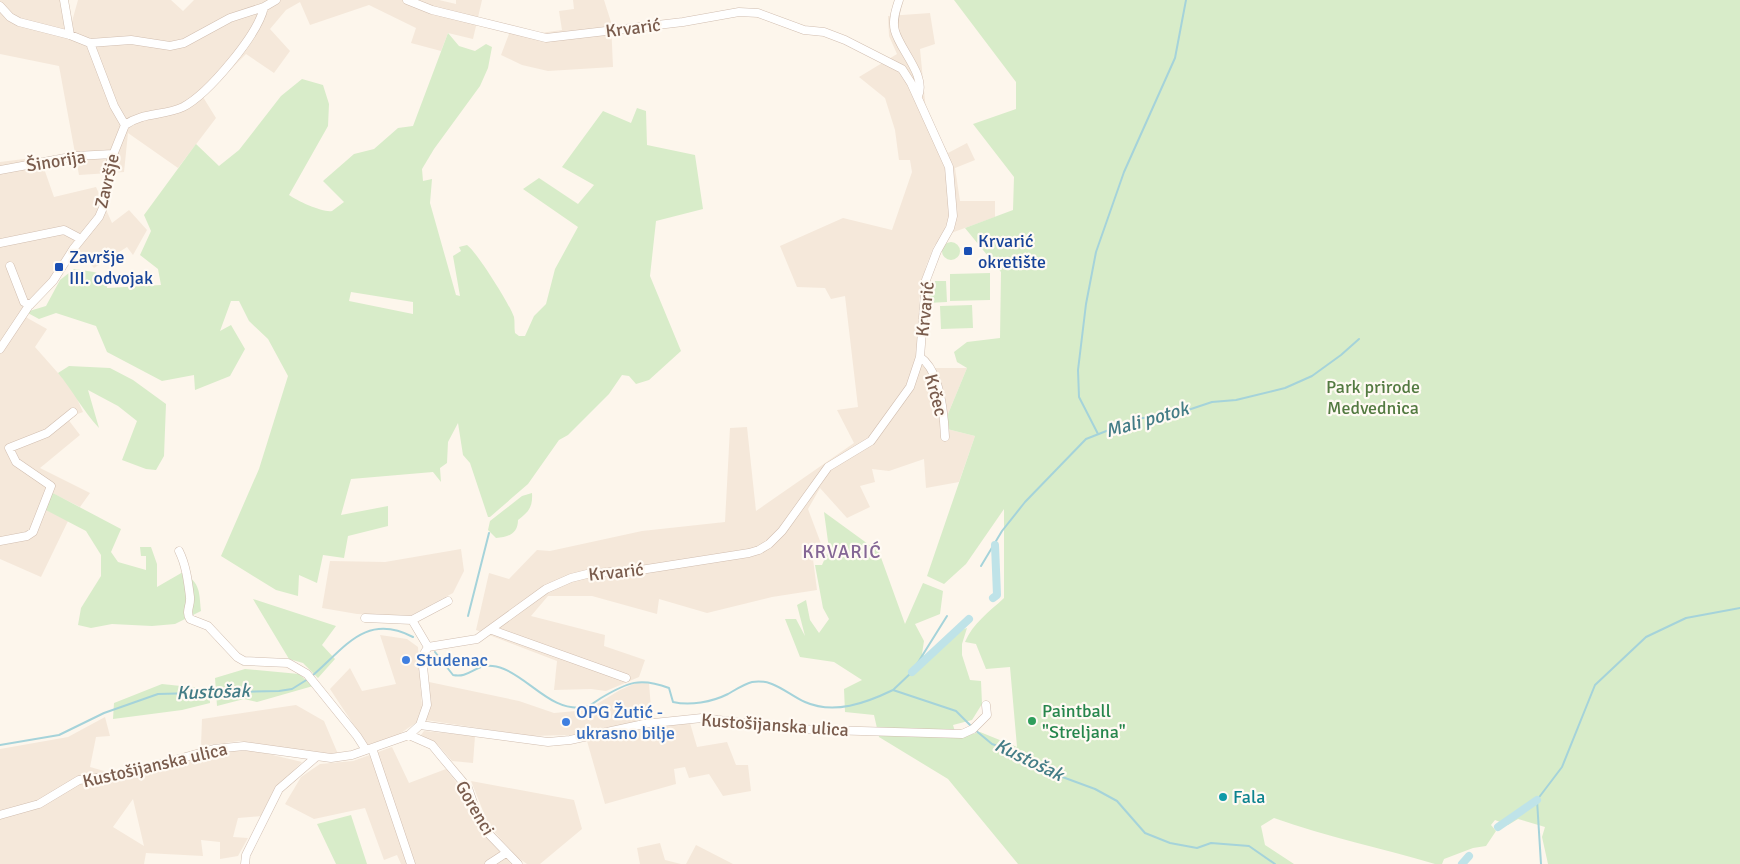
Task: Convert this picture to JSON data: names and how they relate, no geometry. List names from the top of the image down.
{
  "streets": {
    "street": [
      "Krvarić",
      "Šinorija",
      "Završje",
      "Krčec",
      "Kustošijanska ulica",
      "Gorenci"
    ]
  },
  "crossings": [
    ["Krvarić", "Krčec"],
    ["Šinorija", "Završje"],
    ["Kustošijanska ulica", "Gorenci"]
  ],
  "districts": ["KRVARIĆ"],
  "water": ["Mali potok", "Kustošak"],
  "parks": ["Park prirode Medvednica"],
  "places": {
    "transit": ["Krvarić okretište", "Završje III. odvojak"],
    "other": [
      "Studenac",
      "Paintball \"Streljana\"",
      "OPG Žutić - ukrasno bilje",
      "Fala"
    ]
  }
}
